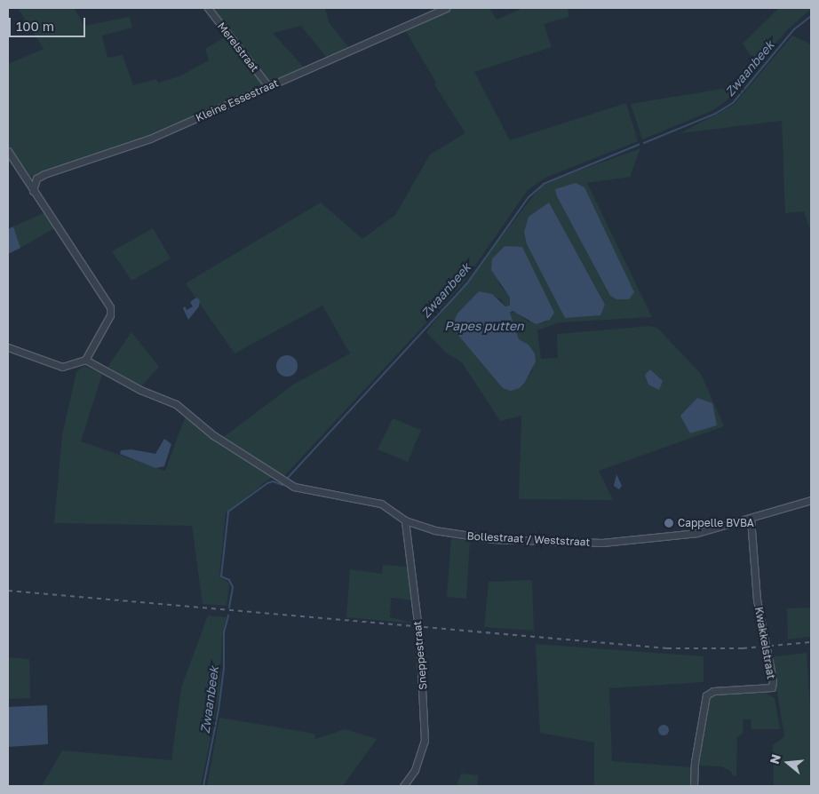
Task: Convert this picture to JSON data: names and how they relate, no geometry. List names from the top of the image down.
{
  "streets": {
    "street": [
      "Merelstraat",
      "Kleine Essestraat",
      "Bollestraat / Weststraat",
      "Kwakkelstraat",
      "Sneppestraat"
    ]
  },
  "crossings": [
    ["Merelstraat", "Kleine Essestraat"],
    ["Bollestraat / Weststraat", "Kwakkelstraat"],
    ["Bollestraat / Weststraat", "Sneppestraat"]
  ],
  "water": ["Zwaanbeek", "Papes putten"],
  "places": ["Cappelle BVBA"],
  "scale_bar": "100 m",
  "north": "left"
}
